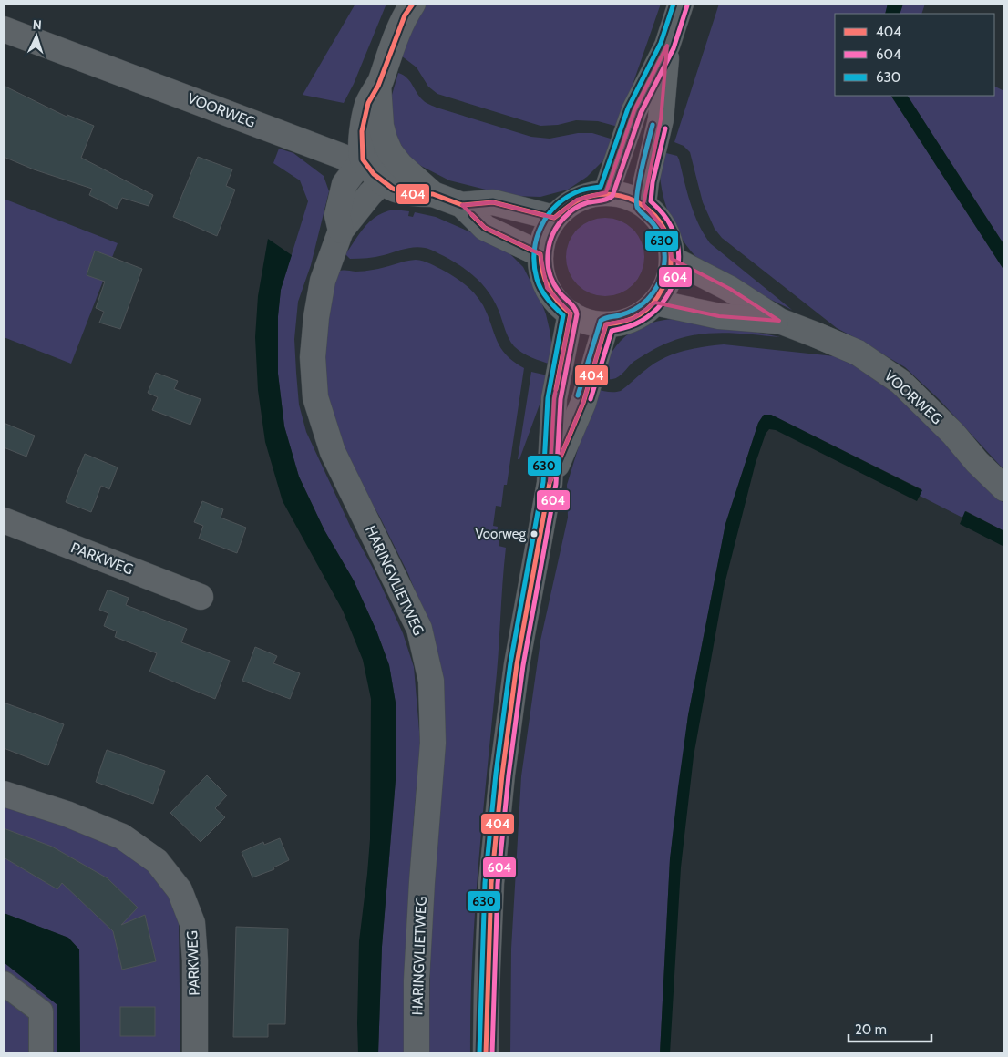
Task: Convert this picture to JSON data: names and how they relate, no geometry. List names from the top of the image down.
{
  "streets": {
    "street": ["VOORWEG", "PARKWEG", "HARINGVLIETWEG"]
  },
  "crossings": [
    ["VOORWEG", "HARINGVLIETWEG"]
  ],
  "places": ["Voorweg"],
  "lines": ["transit line 404", "transit line 630", "transit line 604"],
  "legend": ["404", "604", "630"],
  "scale_bar": "20 m",
  "north": "top"
}
